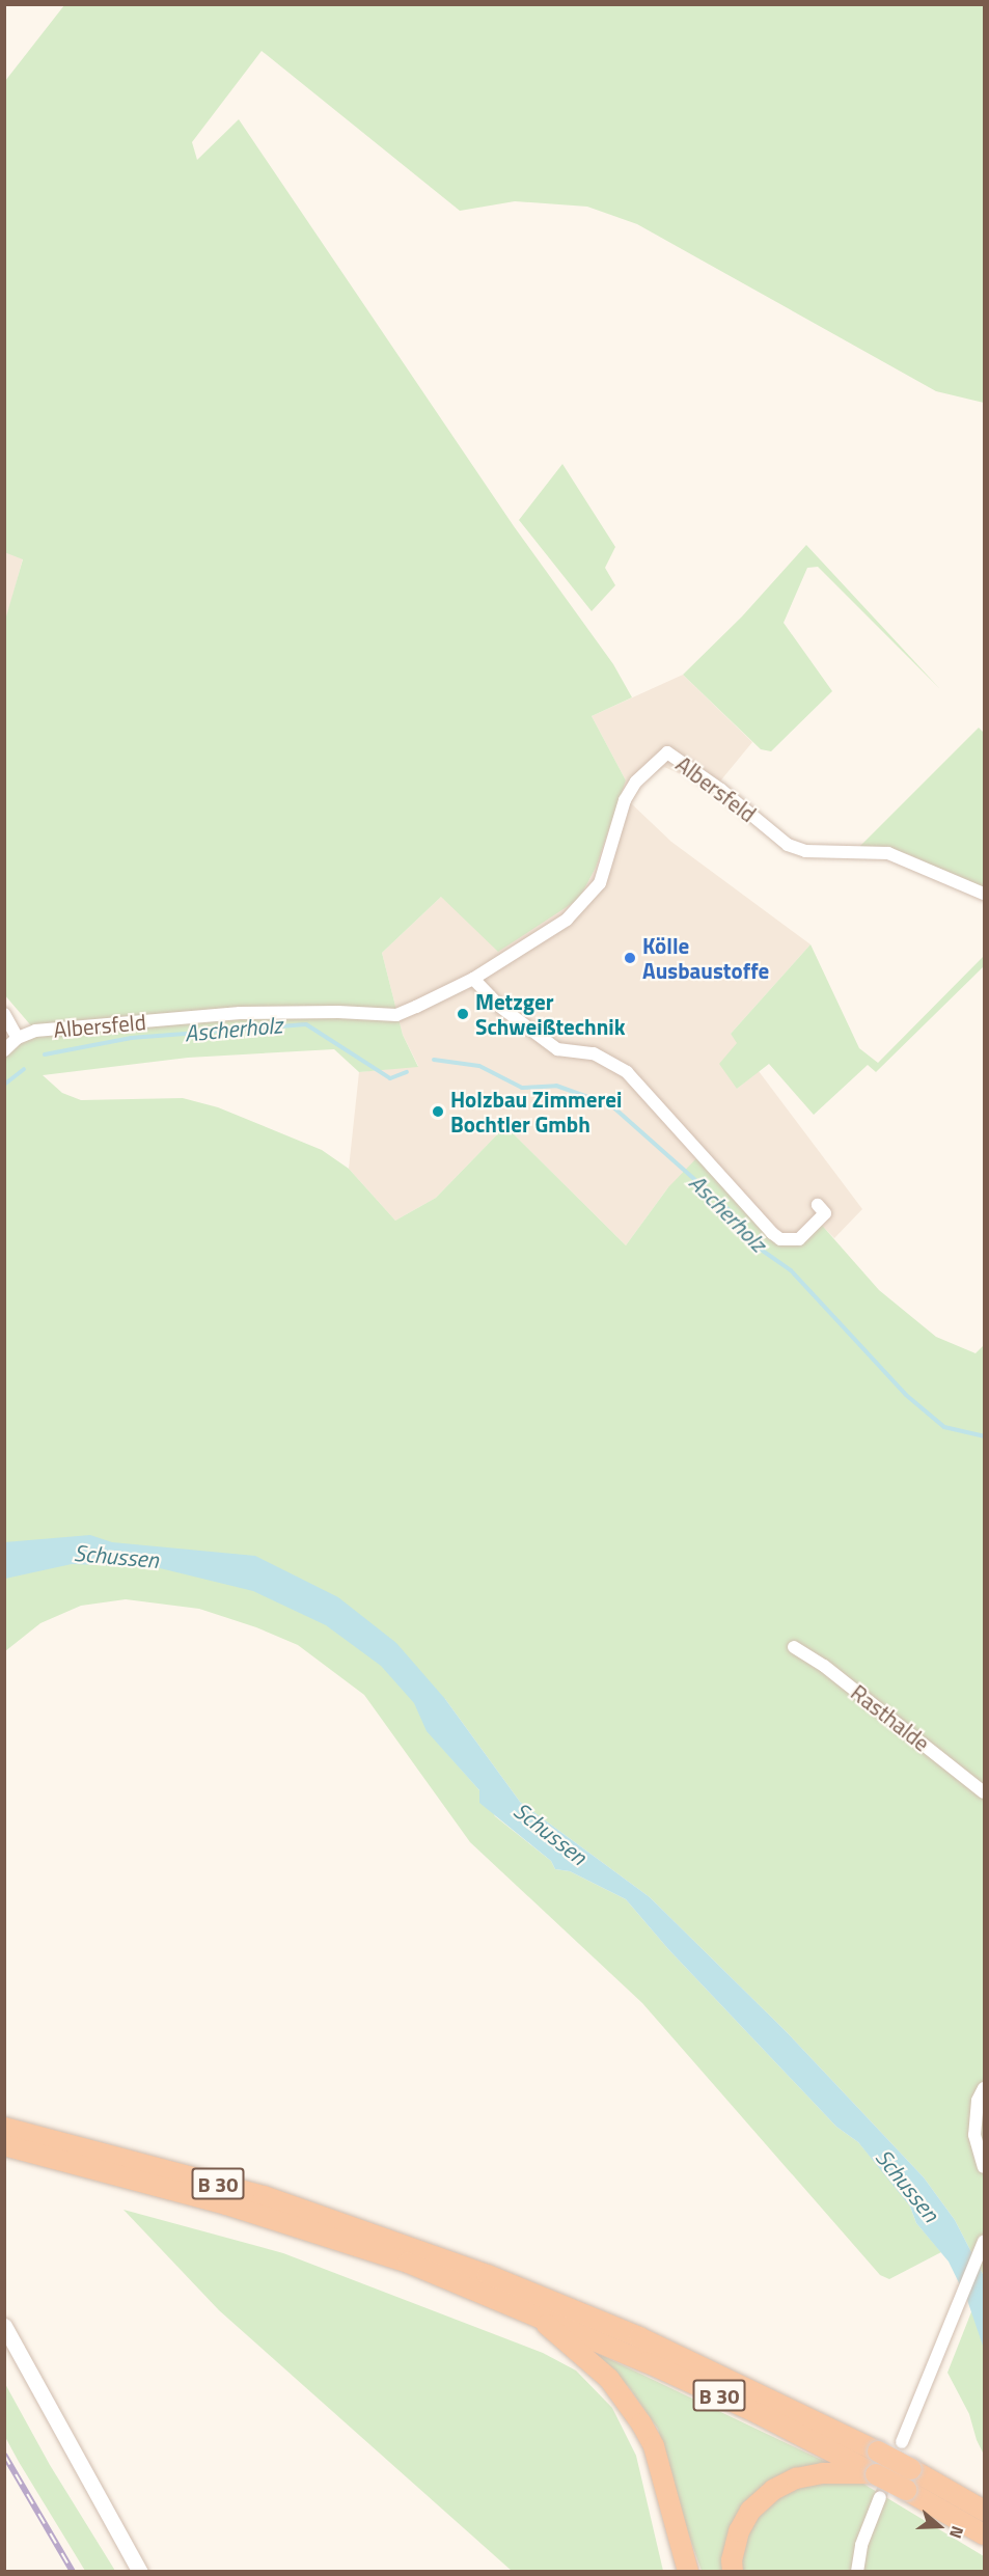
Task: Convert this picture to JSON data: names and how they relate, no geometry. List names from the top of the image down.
{
  "streets": {
    "highway": ["B 30"],
    "street": ["Albersfeld", "Rasthalde"]
  },
  "water": ["Ascherholz", "Schussen"],
  "places": ["Kölle Ausbaustoffe", "Metzger Schweißtechnik", "Holzbau Zimmerei Bochtler Gmbh"],
  "north": "right"
}
